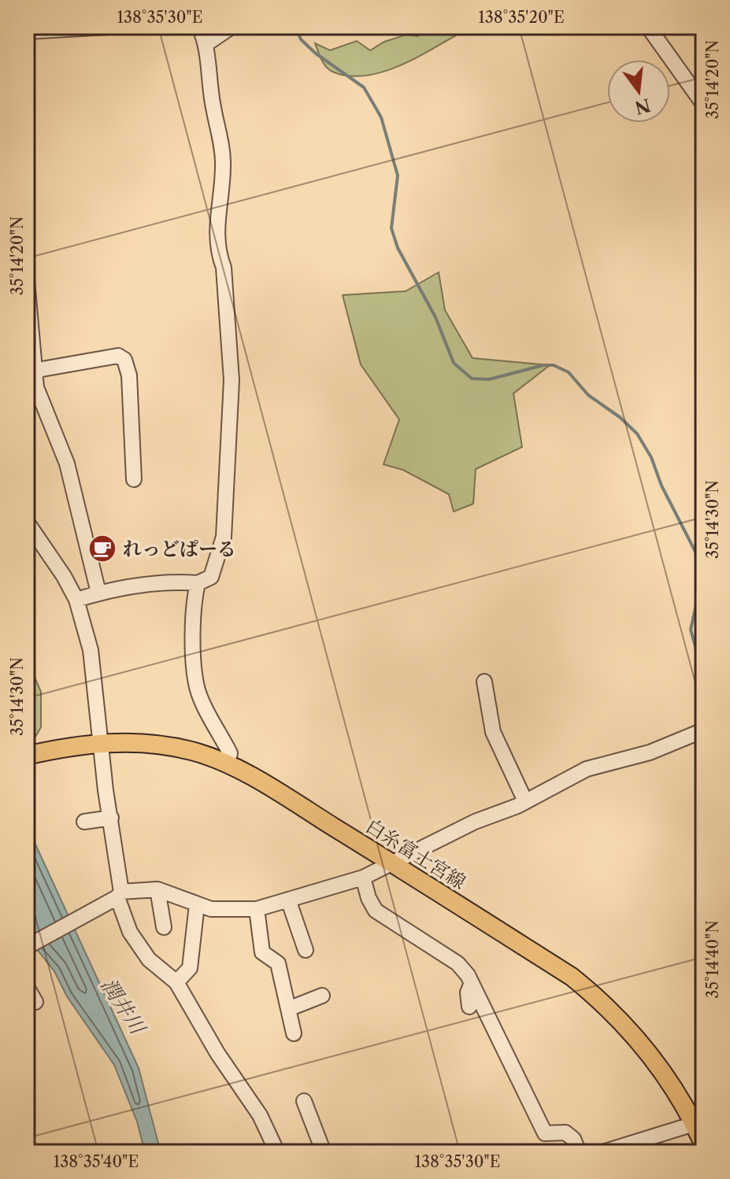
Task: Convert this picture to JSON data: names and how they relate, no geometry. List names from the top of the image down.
{
  "streets": {
    "main road": ["白糸富士宮線"]
  },
  "water": ["潤井川"],
  "places": {
    "cafe": ["れっどぱーる"]
  },
  "north": "bottom",
  "coordinates": [
    "138°35'30\"E",
    "138°35'20\"E",
    "35°14'20\"N",
    "35°14'30\"N",
    "35°14'40\"N",
    "138°35'40\"E"
  ]
}
